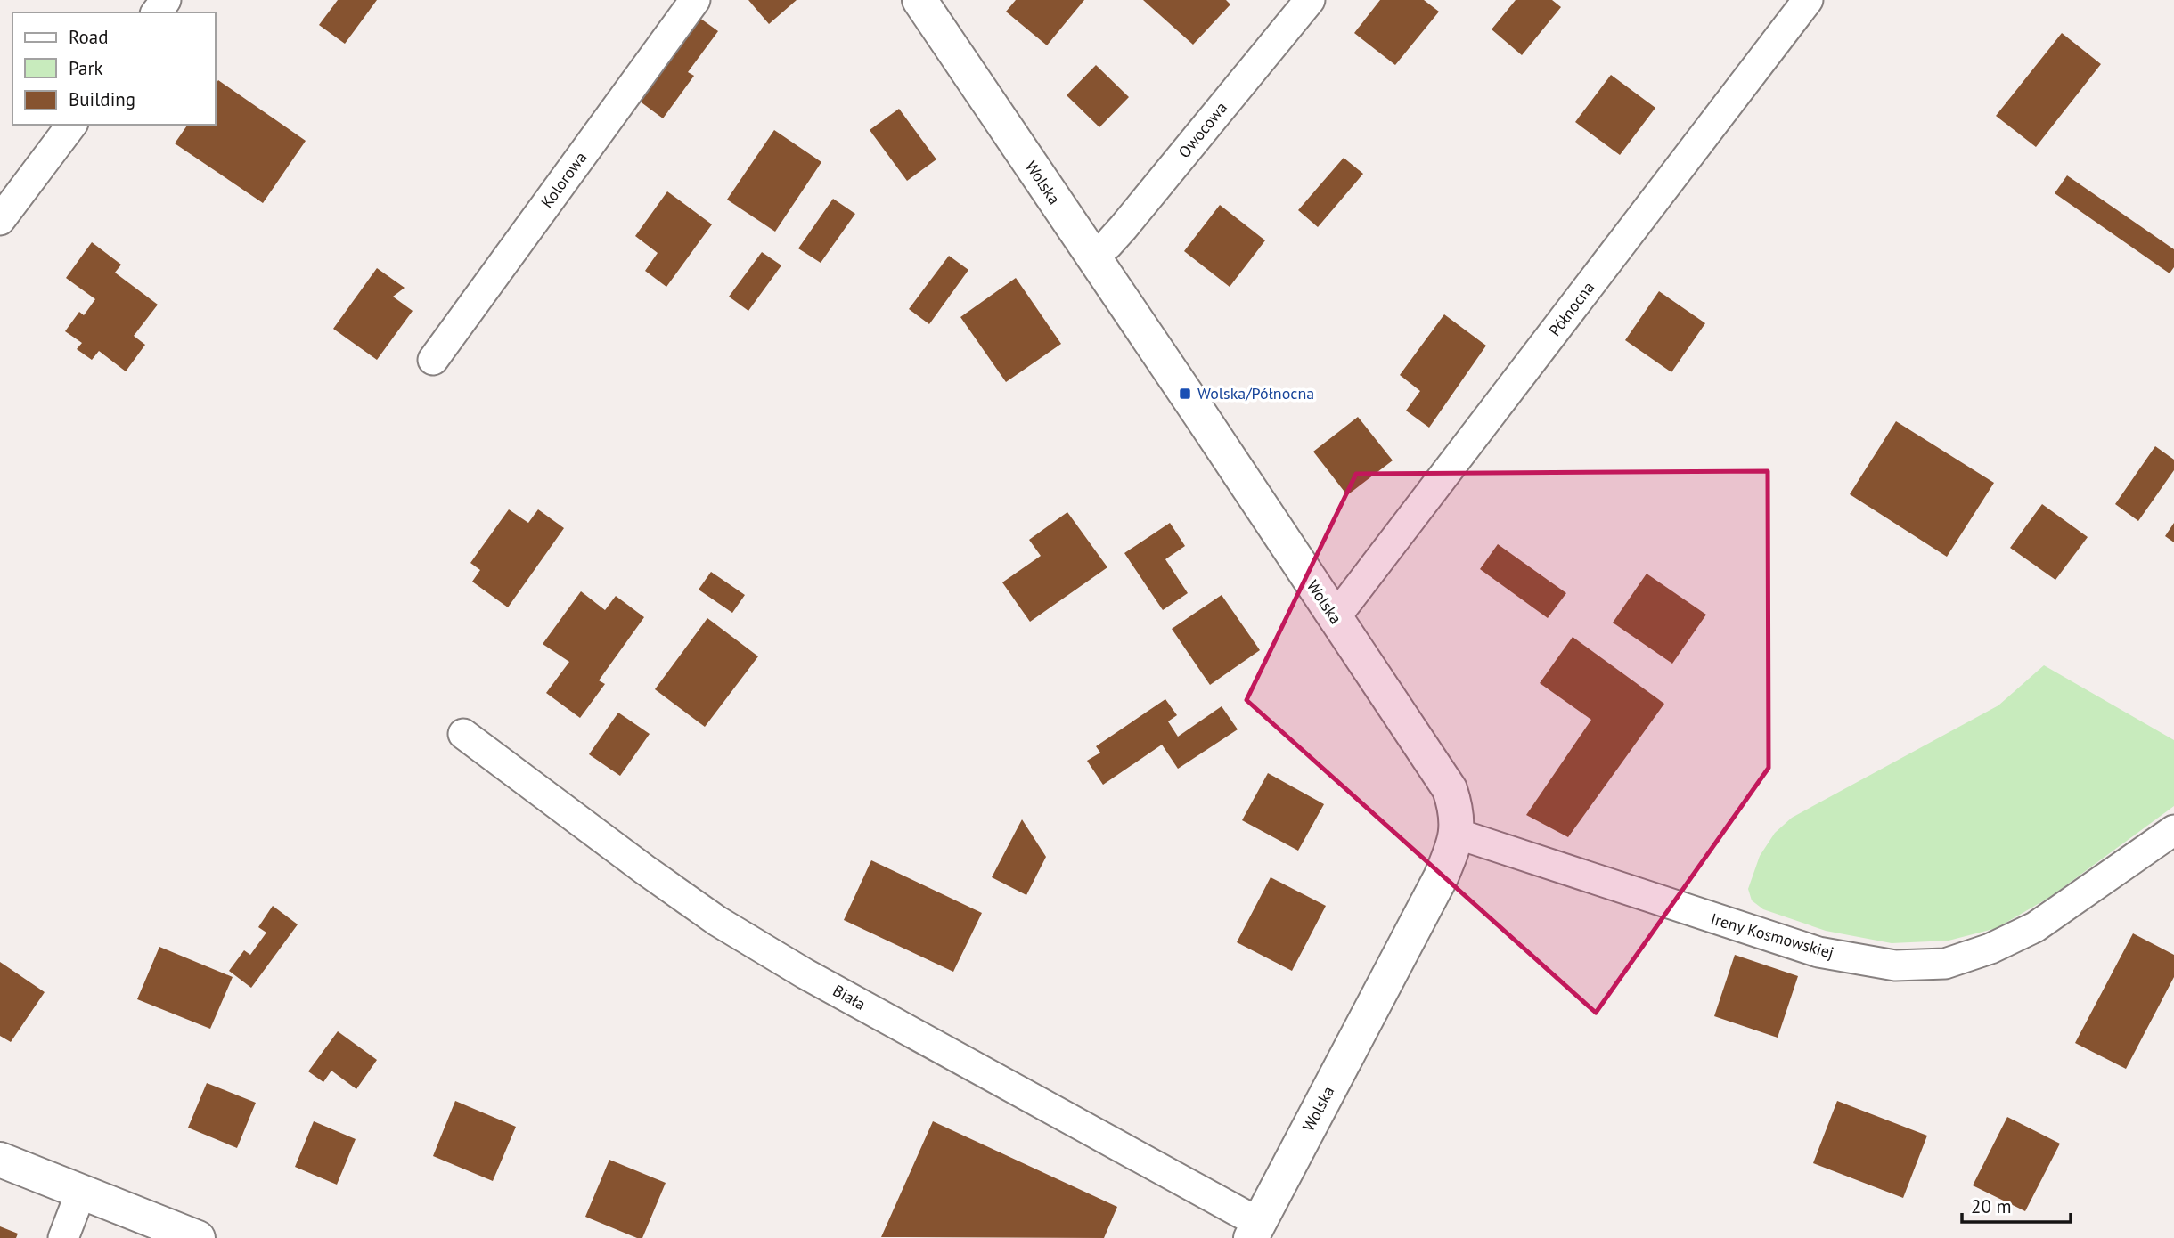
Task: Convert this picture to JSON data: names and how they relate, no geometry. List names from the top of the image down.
{
  "streets": {
    "street": [
      "Owocowa",
      "Kolorowa",
      "Wolska",
      "Północna",
      "Ireny Kosmowskiej",
      "Biała"
    ]
  },
  "crossings": [
    ["Owocowa", "Wolska"],
    ["Wolska", "Północna"],
    ["Wolska", "Ireny Kosmowskiej"],
    ["Wolska", "Biała"]
  ],
  "places": {
    "transit": ["Wolska/Północna"]
  },
  "legend": ["Road", "Park", "Building"],
  "scale_bar": "20 m"
}
